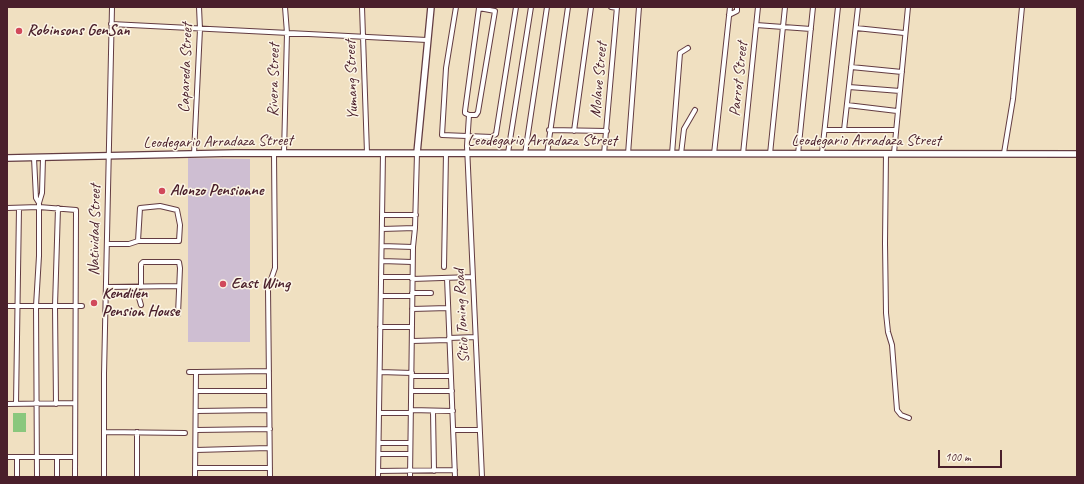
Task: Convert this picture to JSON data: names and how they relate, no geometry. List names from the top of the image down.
{
  "streets": {
    "street": [
      "Capareda Street",
      "Parrot Street",
      "Rivera Street",
      "Yumang Street",
      "Molave Street",
      "Leodegario Arradaza Street",
      "Natividad Street",
      "Sitio Toning Road"
    ]
  },
  "crossings": [
    ["Capareda Street", "Leodegario Arradaza Street"],
    ["Parrot Street", "Leodegario Arradaza Street"],
    ["Rivera Street", "Leodegario Arradaza Street"],
    ["Yumang Street", "Leodegario Arradaza Street"],
    ["Molave Street", "Leodegario Arradaza Street"],
    ["Leodegario Arradaza Street", "Natividad Street"],
    ["Leodegario Arradaza Street", "Sitio Toning Road"]
  ],
  "places": [
    "Robinsons GenSan",
    "Alonzo Pensionne",
    "East Wing",
    "Kendilen Pension House"
  ],
  "scale_bar": "100 m"
}
